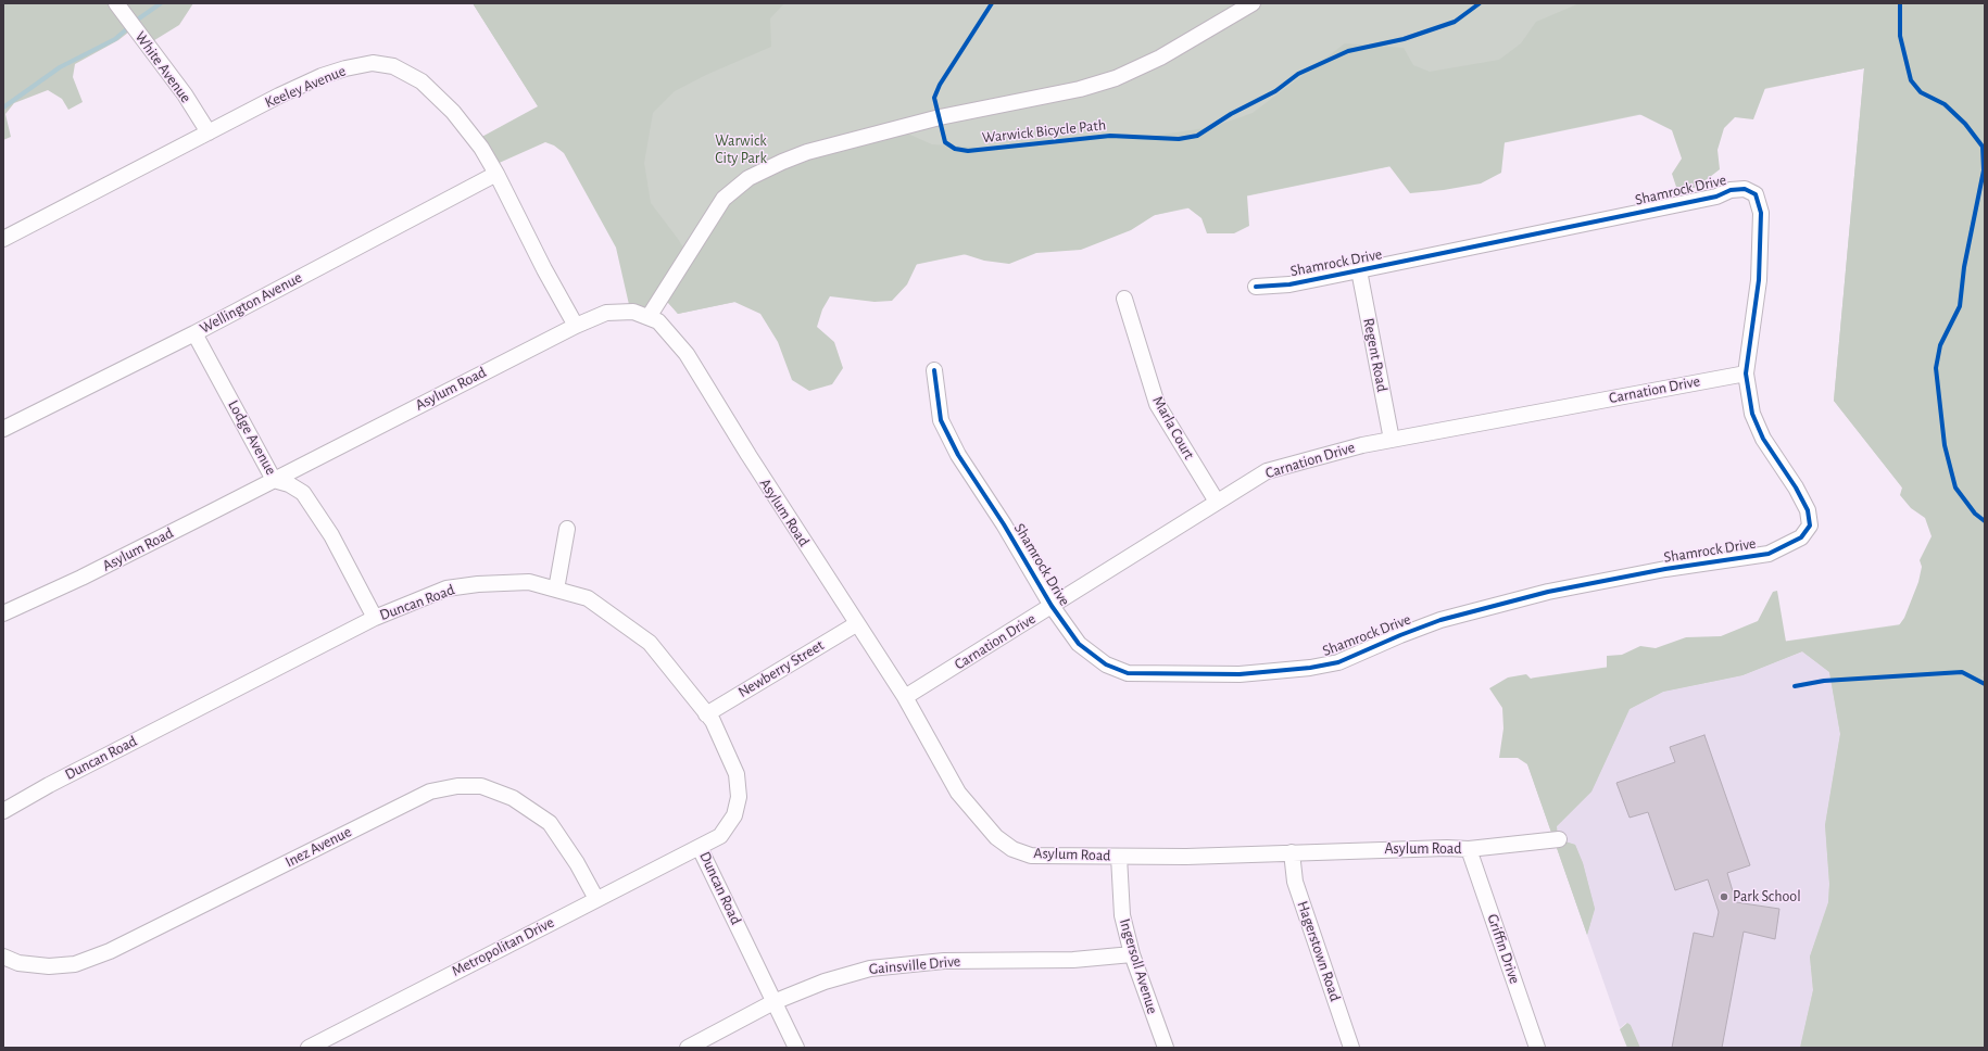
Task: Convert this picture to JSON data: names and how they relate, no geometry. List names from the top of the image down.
{
  "streets": {
    "street": [
      "White Avenue",
      "Keeley Avenue",
      "Shamrock Drive",
      "Wellington Avenue",
      "Regent Road",
      "Asylum Road",
      "Carnation Drive",
      "Marla Court",
      "Lodge Avenue",
      "Duncan Road",
      "Newberry Street",
      "Inez Avenue",
      "Metropolitan Drive",
      "Griffin Drive",
      "Hagerstown Road",
      "Gainsville Drive",
      "Ingersoll Avenue"
    ],
    "cycle path": ["Warwick Bicycle Path"]
  },
  "crossings": [
    ["White Avenue", "Keeley Avenue"],
    ["Keeley Avenue", "Wellington Avenue"],
    ["Keeley Avenue", "Asylum Road"],
    ["Shamrock Drive", "Regent Road"],
    ["Shamrock Drive", "Carnation Drive"],
    ["Wellington Avenue", "Lodge Avenue"],
    ["Regent Road", "Carnation Drive"],
    ["Asylum Road", "Carnation Drive"],
    ["Asylum Road", "Lodge Avenue"],
    ["Asylum Road", "Newberry Street"],
    ["Asylum Road", "Griffin Drive"],
    ["Asylum Road", "Hagerstown Road"],
    ["Asylum Road", "Ingersoll Avenue"],
    ["Carnation Drive", "Marla Court"],
    ["Lodge Avenue", "Duncan Road"],
    ["Duncan Road", "Newberry Street"],
    ["Duncan Road", "Metropolitan Drive"],
    ["Duncan Road", "Gainsville Drive"],
    ["Inez Avenue", "Metropolitan Drive"],
    ["Gainsville Drive", "Ingersoll Avenue"]
  ],
  "parks": ["Warwick City Park"],
  "places": ["Park School"]
}
